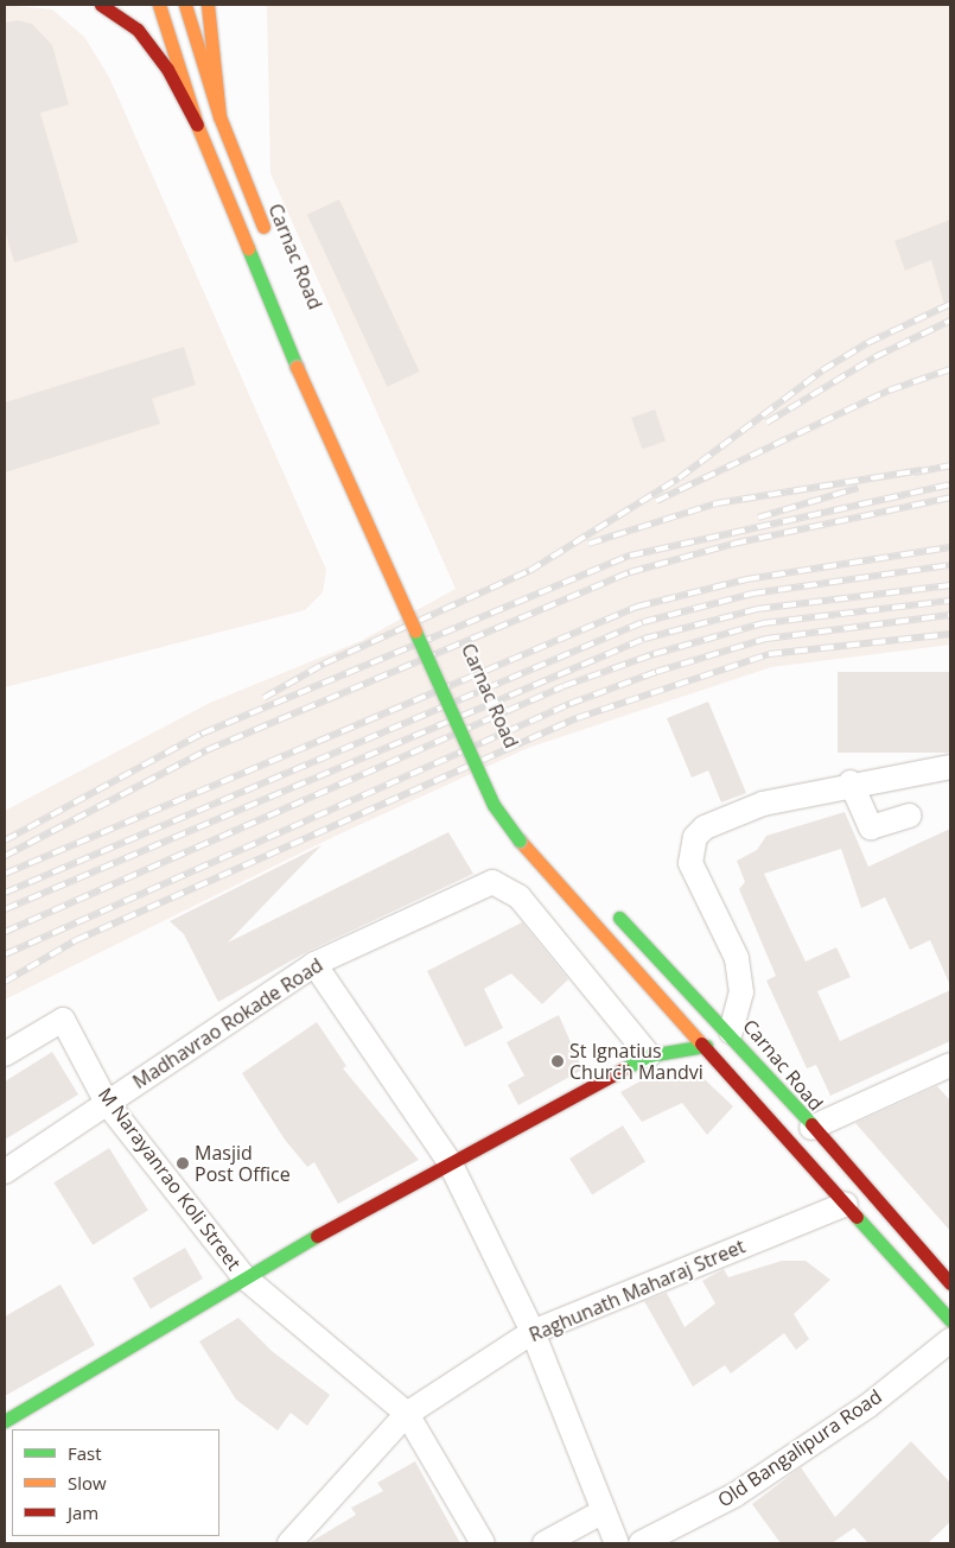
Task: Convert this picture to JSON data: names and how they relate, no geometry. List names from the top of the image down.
{
  "streets": {
    "main road": ["Carnac Road"],
    "street": [
      "Madhavrao Rokade Road",
      "M Narayanrao Koli Street",
      "Raghunath Maharaj Street",
      "Old Bangalipura Road"
    ]
  },
  "crossings": [
    ["Madhavrao Rokade Road", "M Narayanrao Koli Street"],
    ["M Narayanrao Koli Street", "Raghunath Maharaj Street"]
  ],
  "places": ["St Ignatius Church Mandvi", "Masjid Post Office"],
  "legend": ["Fast", "Slow", "Jam"]
}
